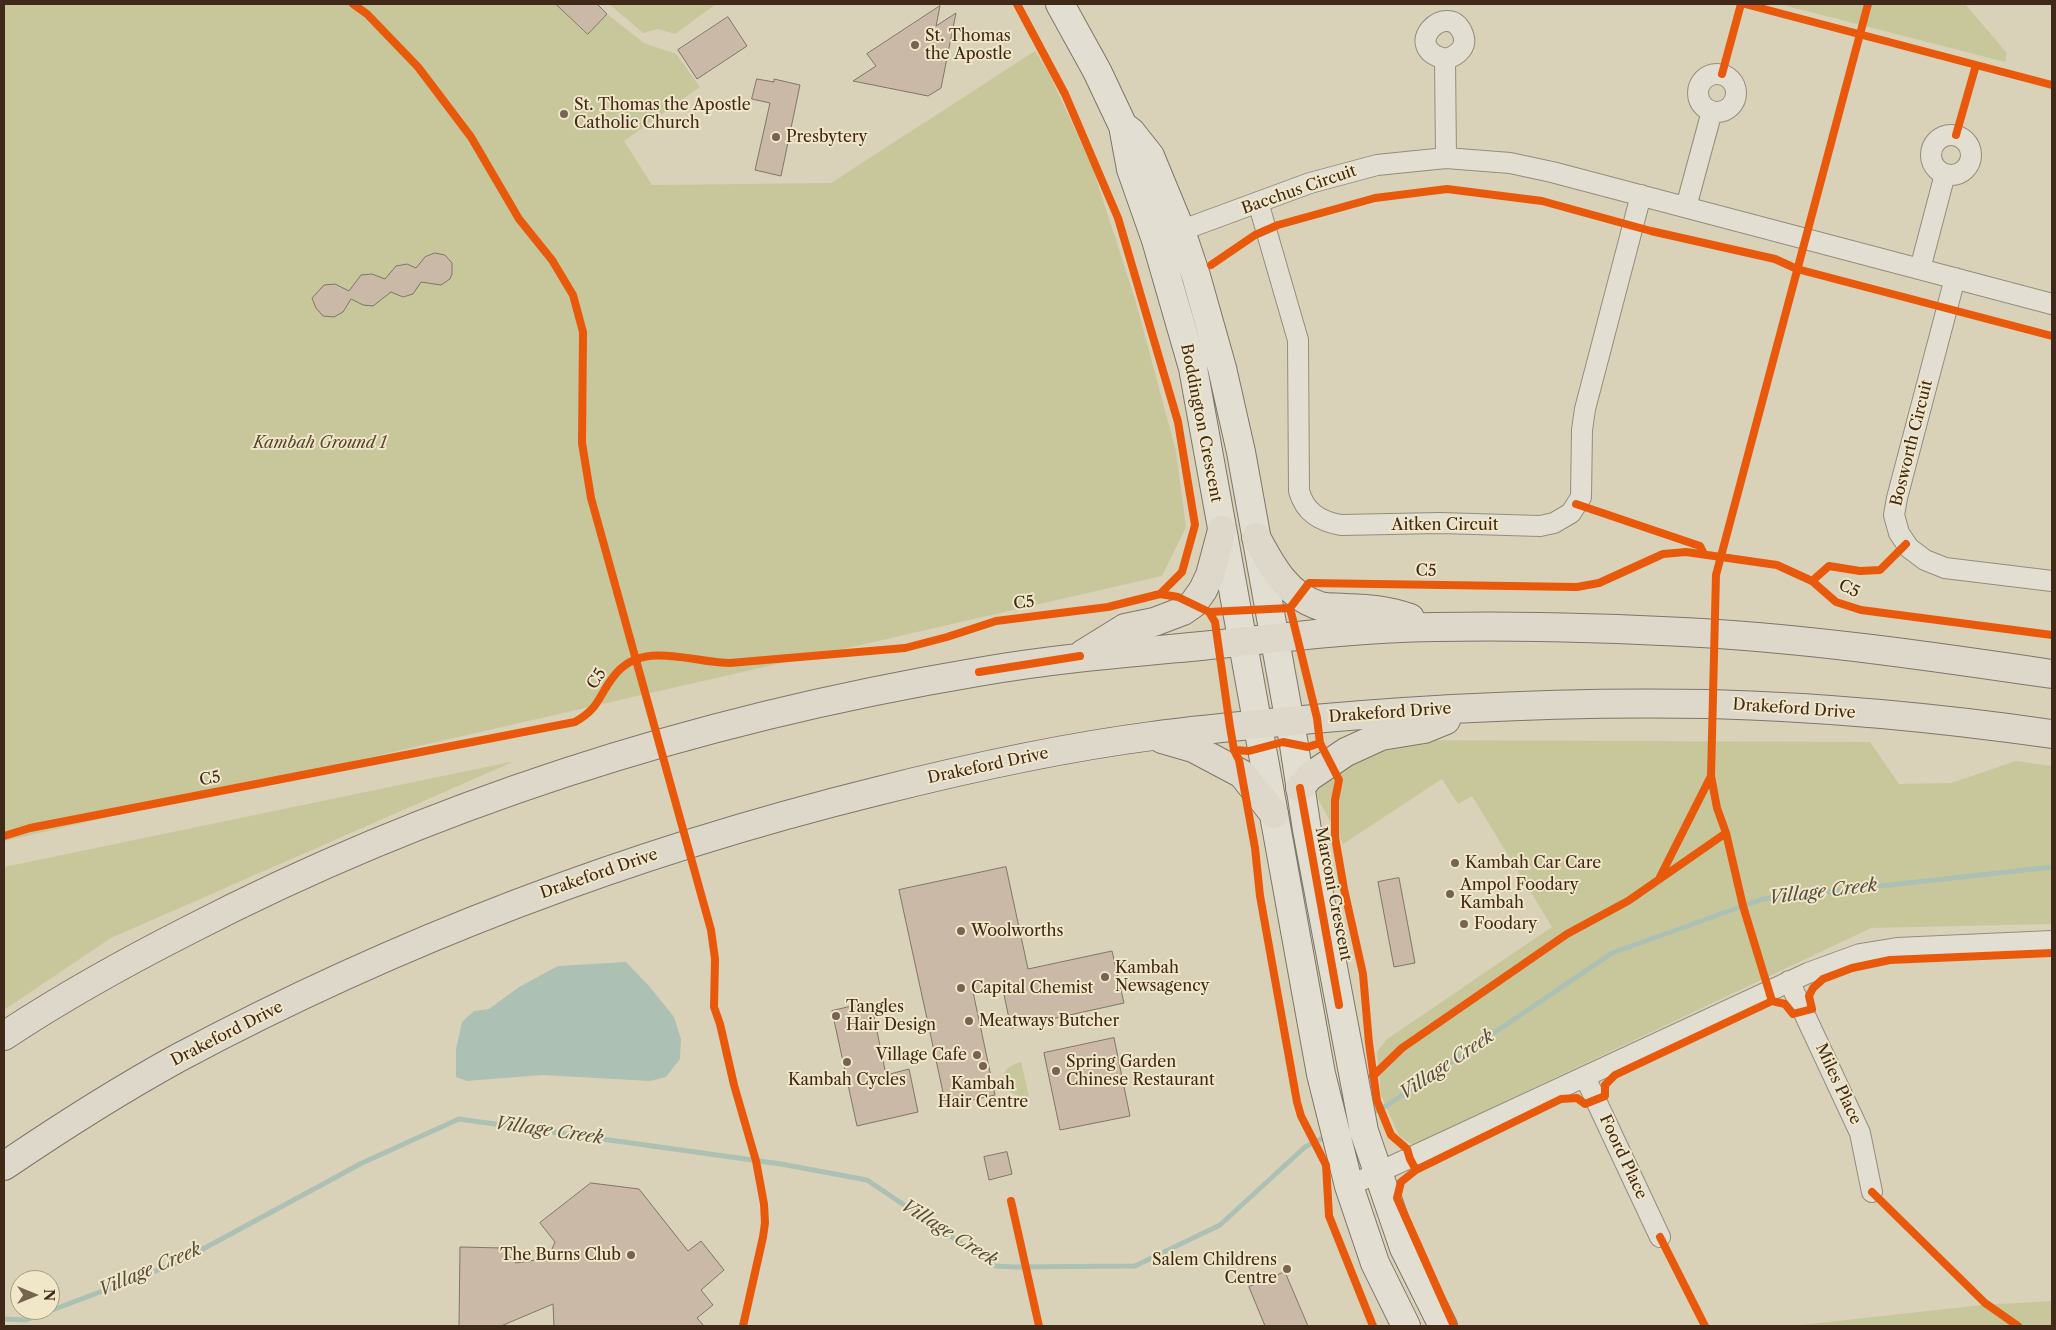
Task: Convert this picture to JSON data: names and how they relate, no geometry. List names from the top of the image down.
{
  "streets": {
    "highway": ["Drakeford Drive"],
    "street": [
      "Bacchus Circuit",
      "Boddington Crescent",
      "Bosworth Circuit",
      "Aitken Circuit",
      "Marconi Crescent",
      "Miles Place",
      "Foord Place"
    ],
    "cycle path": ["C5"]
  },
  "crossings": [
    ["Bacchus Circuit", "Boddington Crescent"],
    ["Bacchus Circuit", "Bosworth Circuit"],
    ["Bacchus Circuit", "Aitken Circuit"],
    ["Boddington Crescent", "Drakeford Drive"],
    ["Boddington Crescent", "Marconi Crescent"],
    ["Drakeford Drive", "Marconi Crescent"]
  ],
  "water": ["Village Creek"],
  "parks": ["Kambah Ground 1"],
  "places": [
    "St. Thomas the Apostle",
    "St. Thomas the Apostle Catholic Church",
    "Presbytery",
    "Kambah Car Care",
    "Ampol Foodary Kambah",
    "Foodary",
    "Woolworths",
    "Kambah Newsagency",
    "Capital Chemist",
    "Tangles Hair Design",
    "Meatways Butcher",
    "Village Cafe",
    "Kambah Cycles",
    "Kambah Hair Centre",
    "Spring Garden Chinese Restaurant",
    "The Burns Club",
    "Salem Childrens Centre"
  ],
  "north": "right"
}
